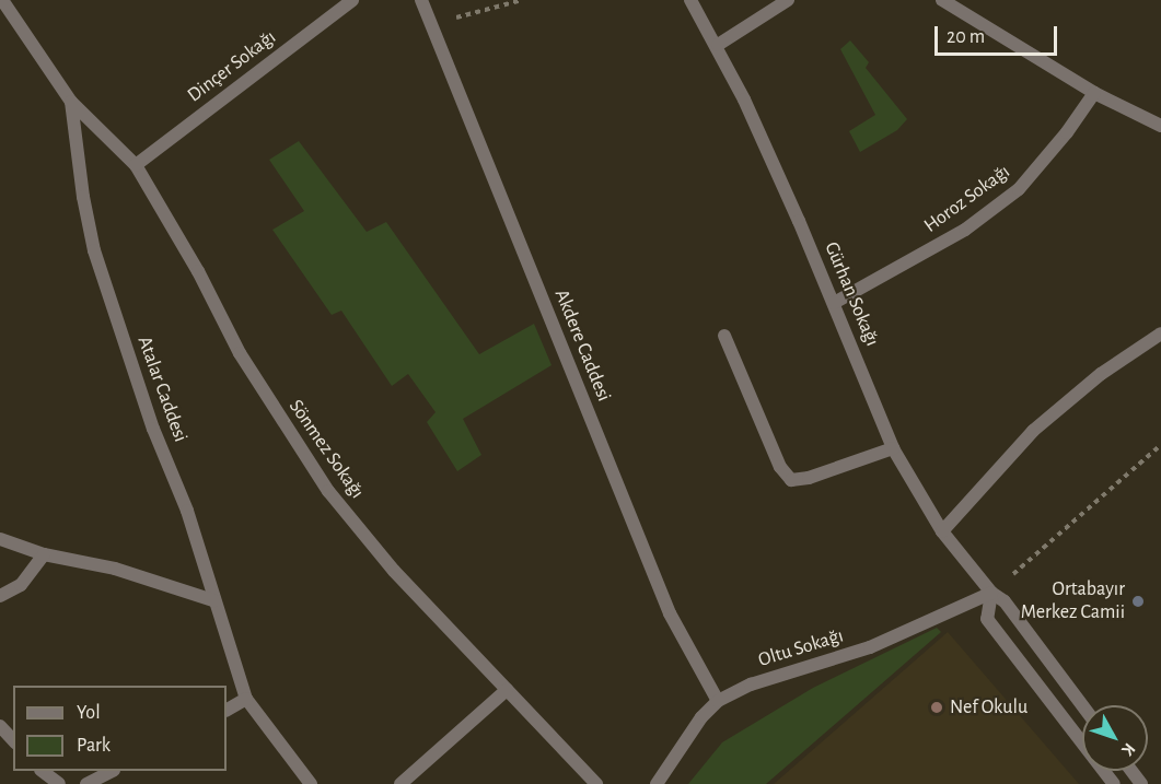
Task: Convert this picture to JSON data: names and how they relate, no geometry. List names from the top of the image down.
{
  "streets": {
    "street": [
      "Dinçer Sokağı",
      "Horoz Sokağı",
      "Gürhan Sokağı",
      "Akdere Caddesi",
      "Atalar Caddesi",
      "Sönmez Sokağı",
      "Oltu Sokağı"
    ]
  },
  "crossings": [
    ["Dinçer Sokağı", "Sönmez Sokağı"],
    ["Horoz Sokağı", "Gürhan Sokağı"],
    ["Gürhan Sokağı", "Oltu Sokağı"],
    ["Akdere Caddesi", "Oltu Sokağı"],
    ["Atalar Caddesi", "Sönmez Sokağı"]
  ],
  "places": ["Ortabayır Merkez Camii", "Nef Okulu"],
  "legend": ["Yol", "Park"],
  "scale_bar": "20 m",
  "north": "bottom right"
}
